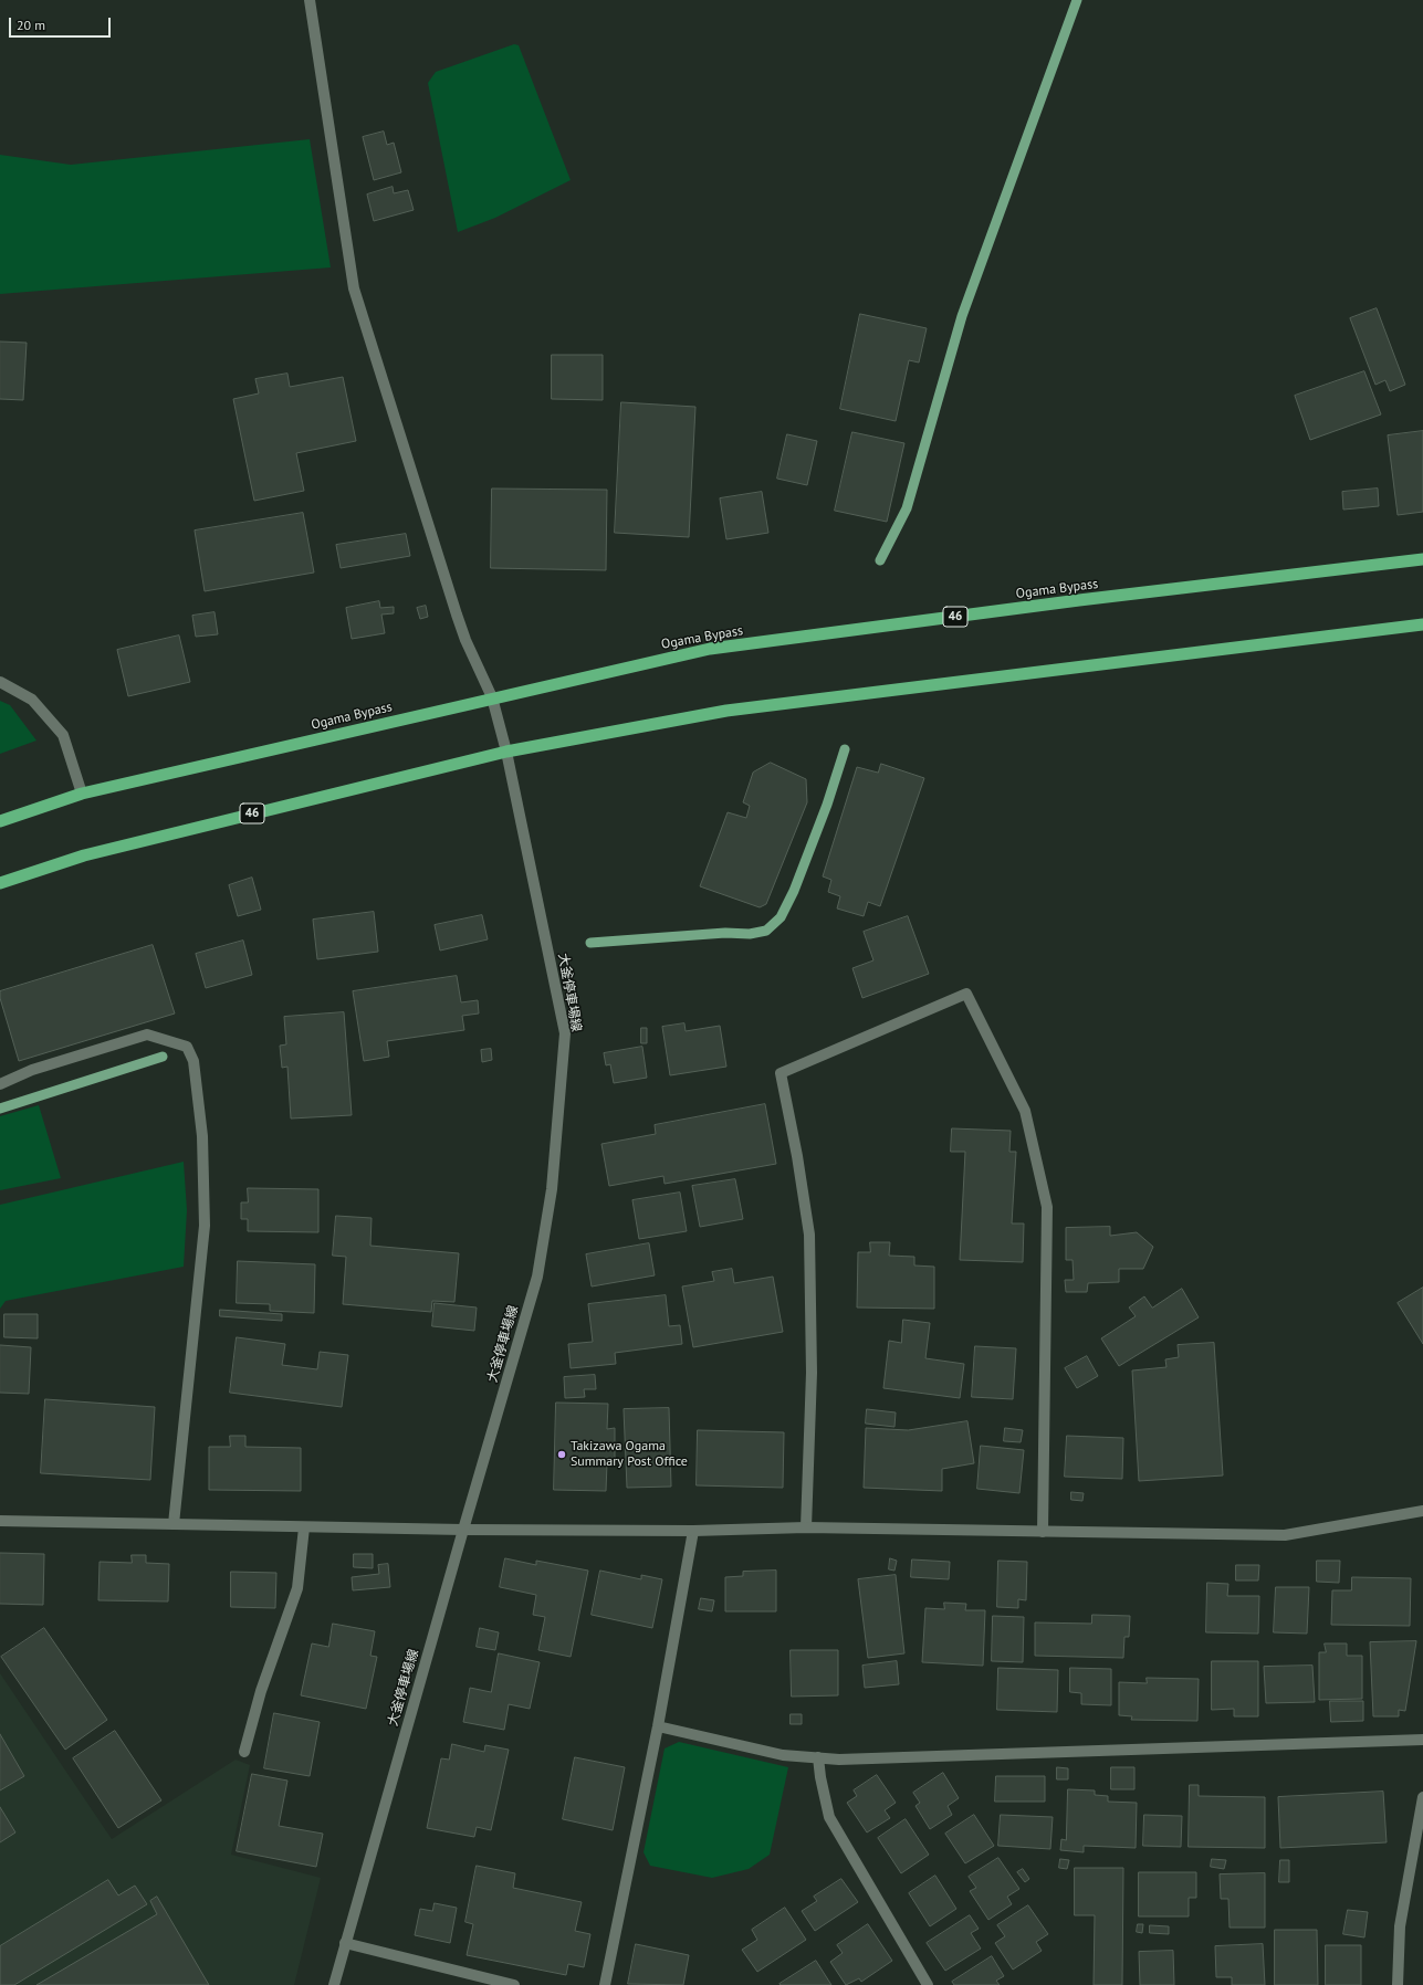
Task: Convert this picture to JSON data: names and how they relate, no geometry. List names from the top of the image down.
{
  "streets": {
    "highway": ["Ogama Bypass", "46"],
    "street": ["大釜停車場線"]
  },
  "crossings": [
    ["Ogama Bypass", "大釜停車場線"],
    ["46", "大釜停車場線"]
  ],
  "places": ["Takizawa Ogama Summary Post Office"],
  "scale_bar": "20 m"
}
